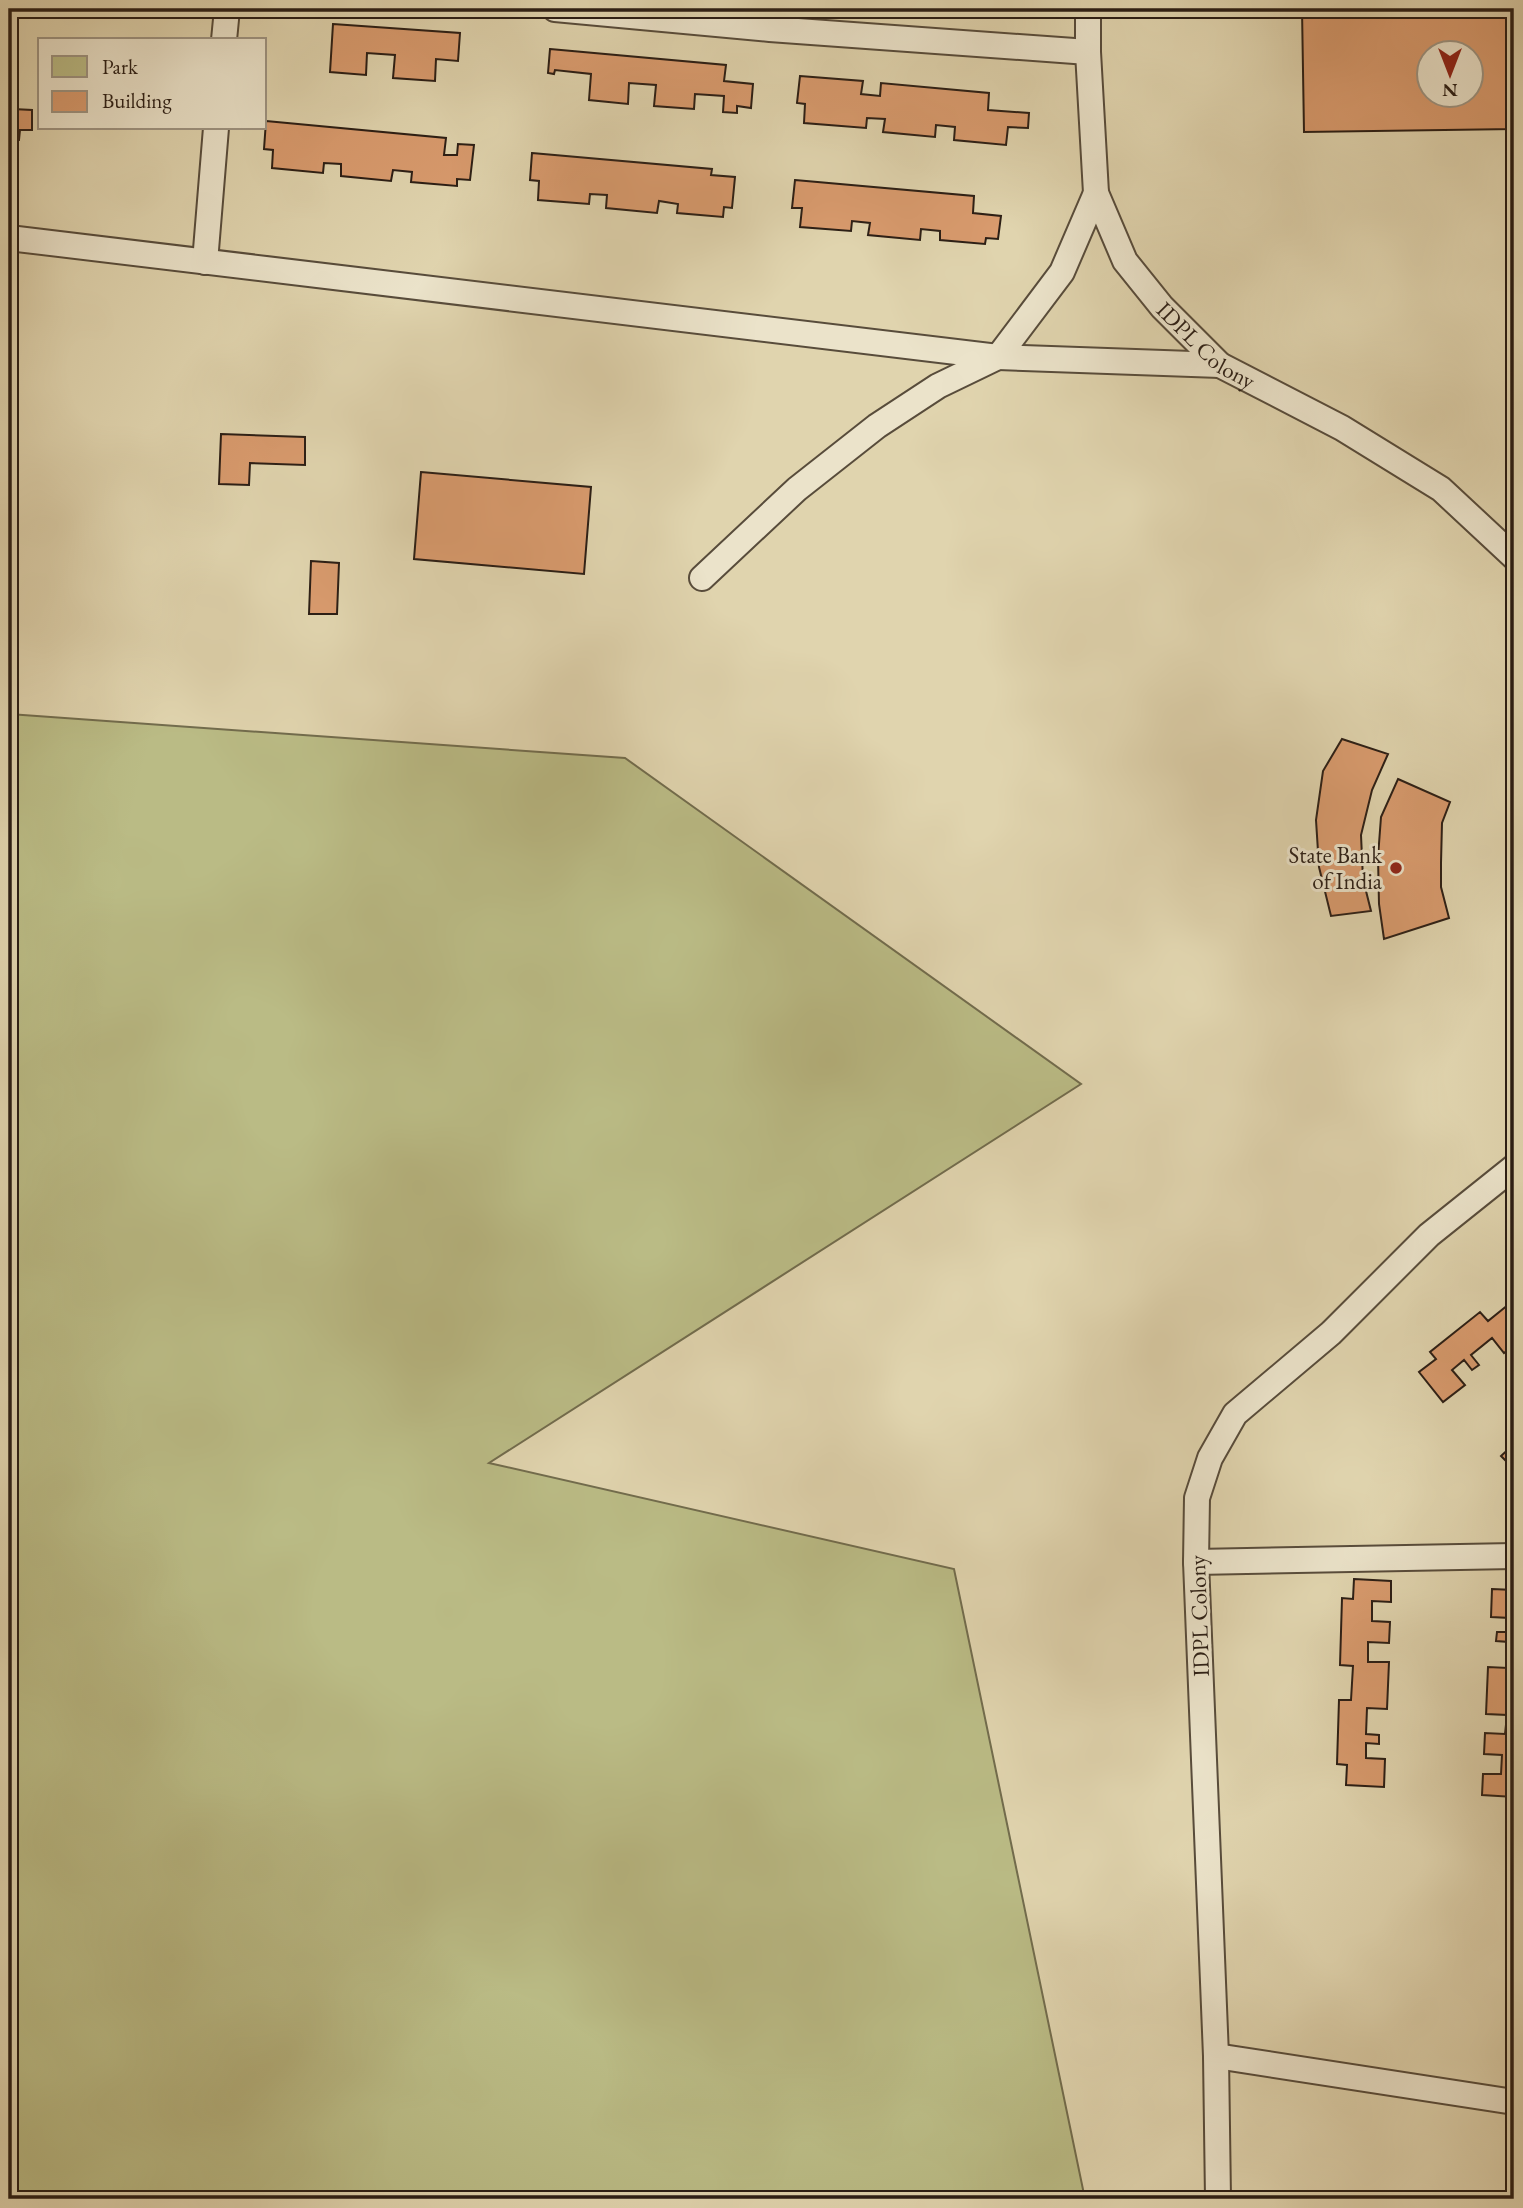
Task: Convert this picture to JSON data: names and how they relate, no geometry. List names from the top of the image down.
{
  "streets": {
    "lane": ["IDPL Colony"]
  },
  "places": ["State Bank of India"],
  "legend": ["Park", "Building"],
  "north": "bottom"
}
